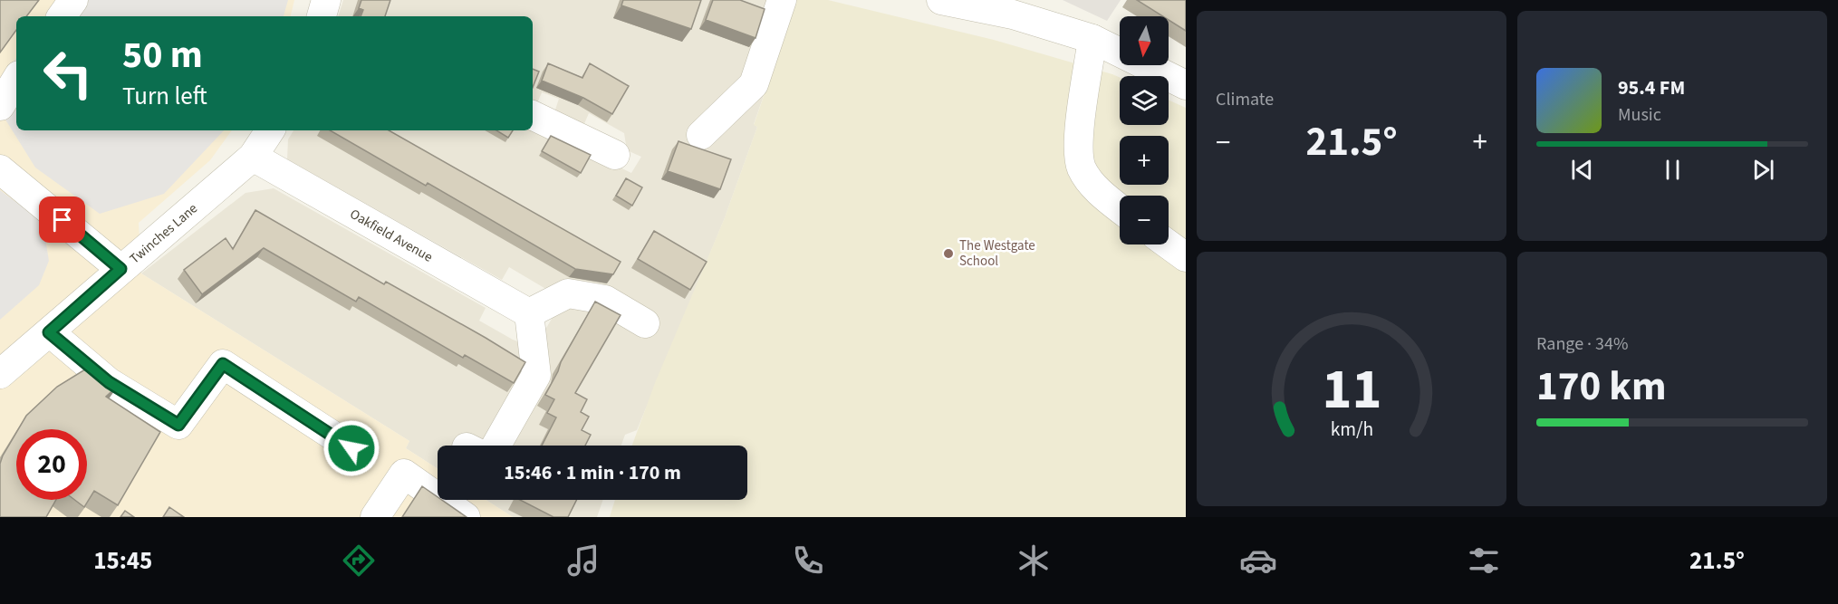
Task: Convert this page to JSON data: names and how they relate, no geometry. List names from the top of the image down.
{
  "streets": {
    "street": ["Twinches Lane", "Oakfield Avenue"]
  },
  "crossings": [
    ["Twinches Lane", "Oakfield Avenue"]
  ],
  "places": ["The Westgate School"],
  "north": "bottom",
  "page": {
    "tile": [
      "Climate",
      ["Range · 34%", "170 km"]
    ],
    "map_buttons": ["+", "−"],
    "turn": ["50 m", "Turn left"],
    "song": ["95.4 FM", "Music"],
    "heat": ["−", "21.5°", "+"],
    "limit": "20",
    "trip": "15:46 · 1 min · 170 m",
    "tabs": ["15:45", "21.5°"],
    "gauge": ["11", "km/h"]
  }
}
